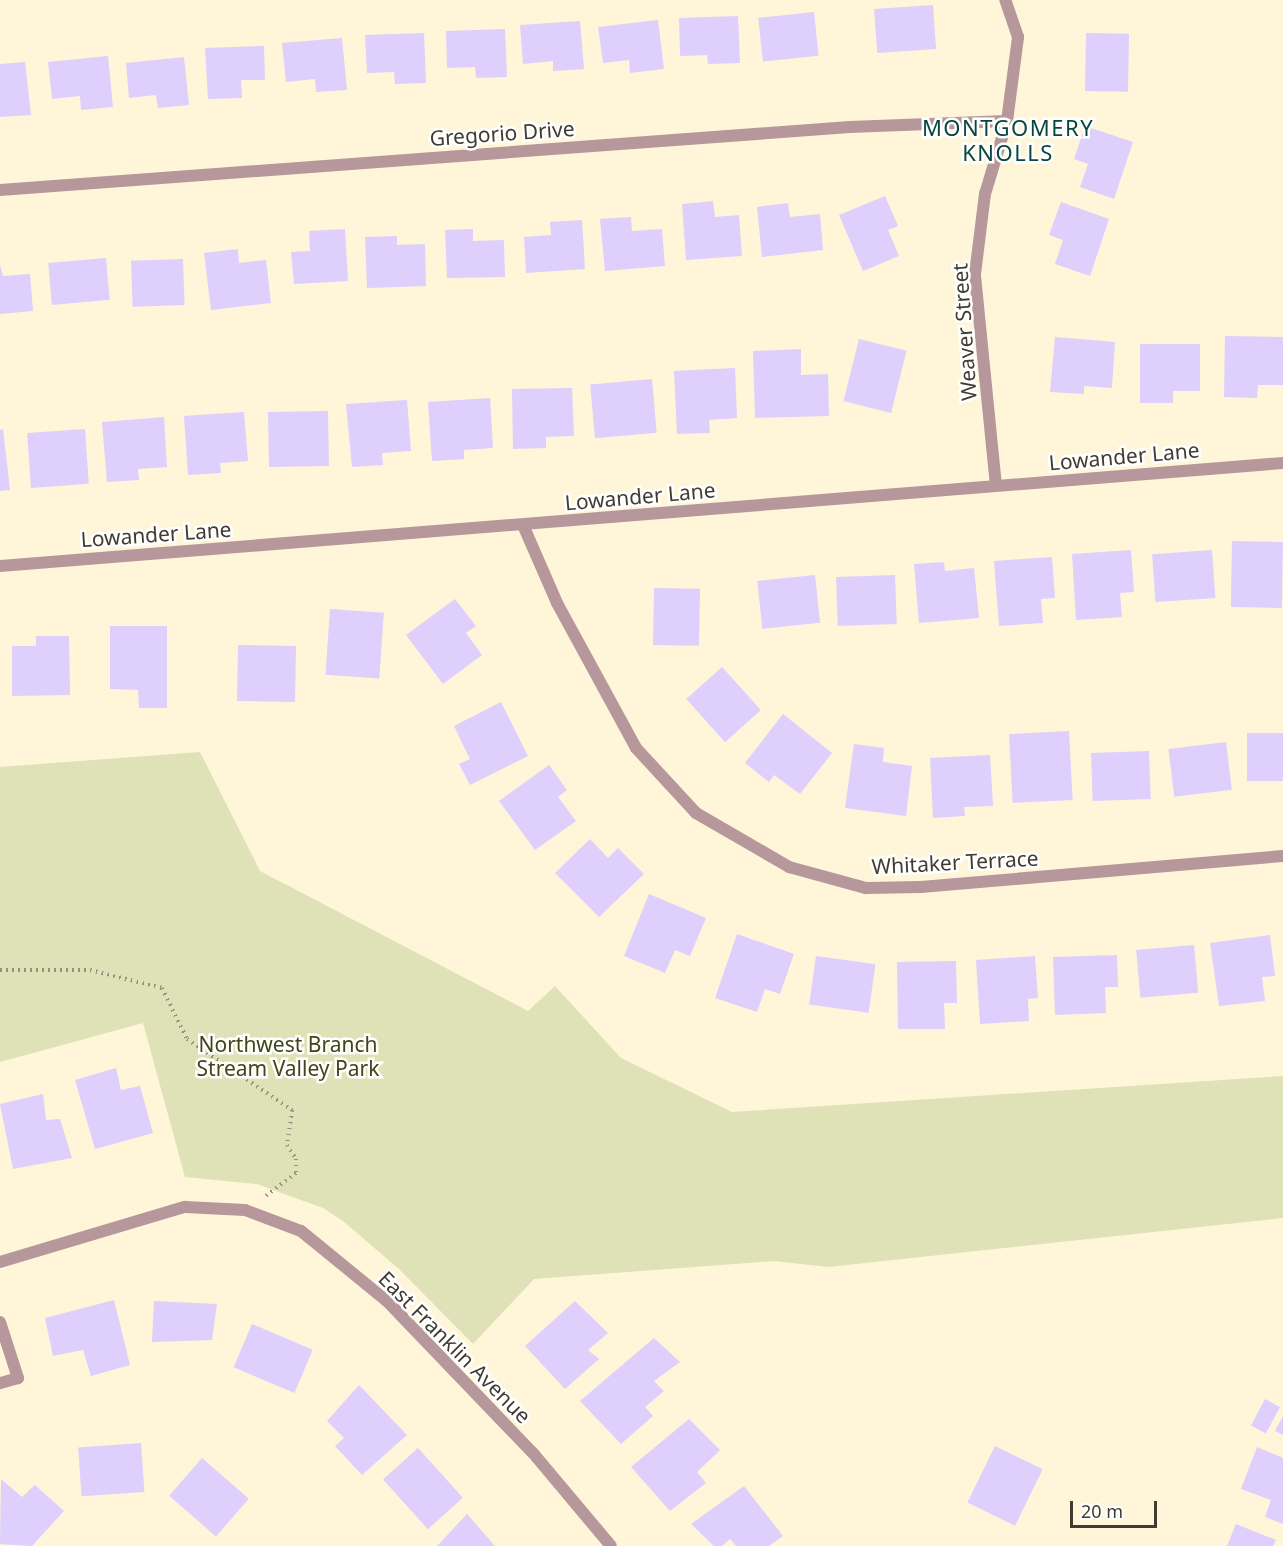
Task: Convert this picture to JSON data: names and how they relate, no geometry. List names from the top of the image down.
{
  "streets": {
    "street": [
      "Gregorio Drive",
      "Weaver Street",
      "Lowander Lane",
      "Whitaker Terrace",
      "East Franklin Avenue"
    ]
  },
  "crossings": [
    ["Gregorio Drive", "Weaver Street"],
    ["Weaver Street", "Lowander Lane"],
    ["Lowander Lane", "Whitaker Terrace"]
  ],
  "districts": ["MONTGOMERY KNOLLS"],
  "parks": ["Northwest Branch Stream Valley Park"],
  "scale_bar": "20 m"
}
